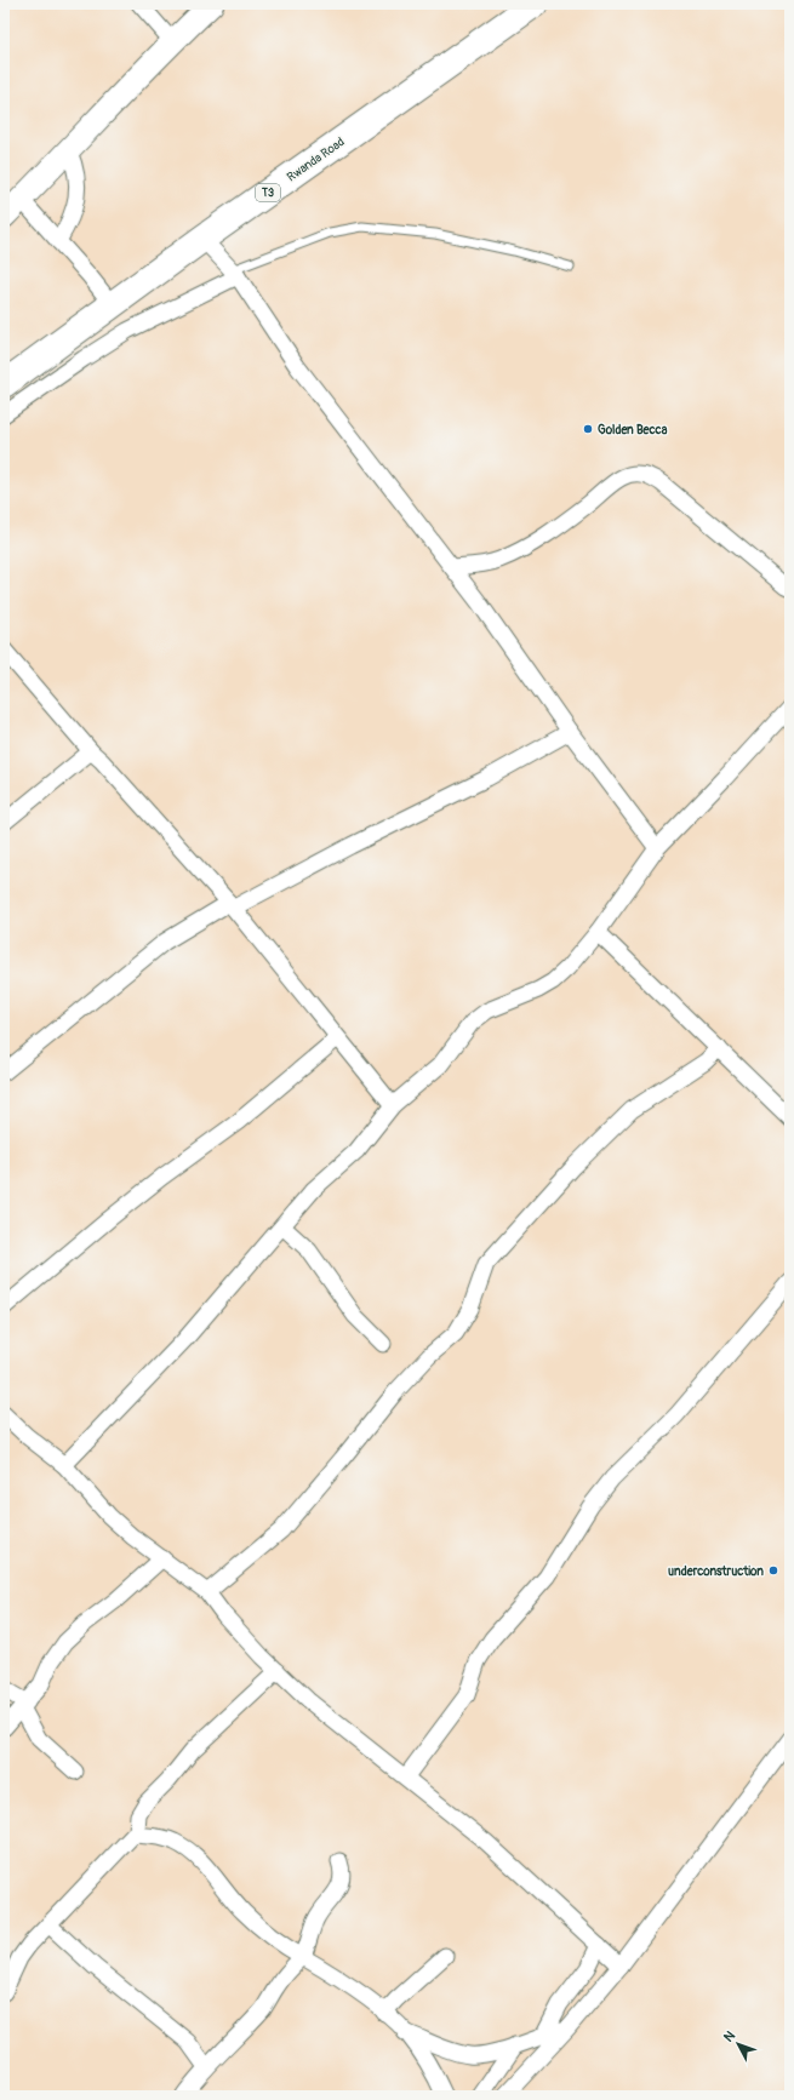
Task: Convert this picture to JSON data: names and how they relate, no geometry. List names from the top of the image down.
{
  "streets": {
    "highway": ["Rwanda Road", "T3"]
  },
  "places": ["Golden Becca", "underconstruction"],
  "north": "top left"
}
